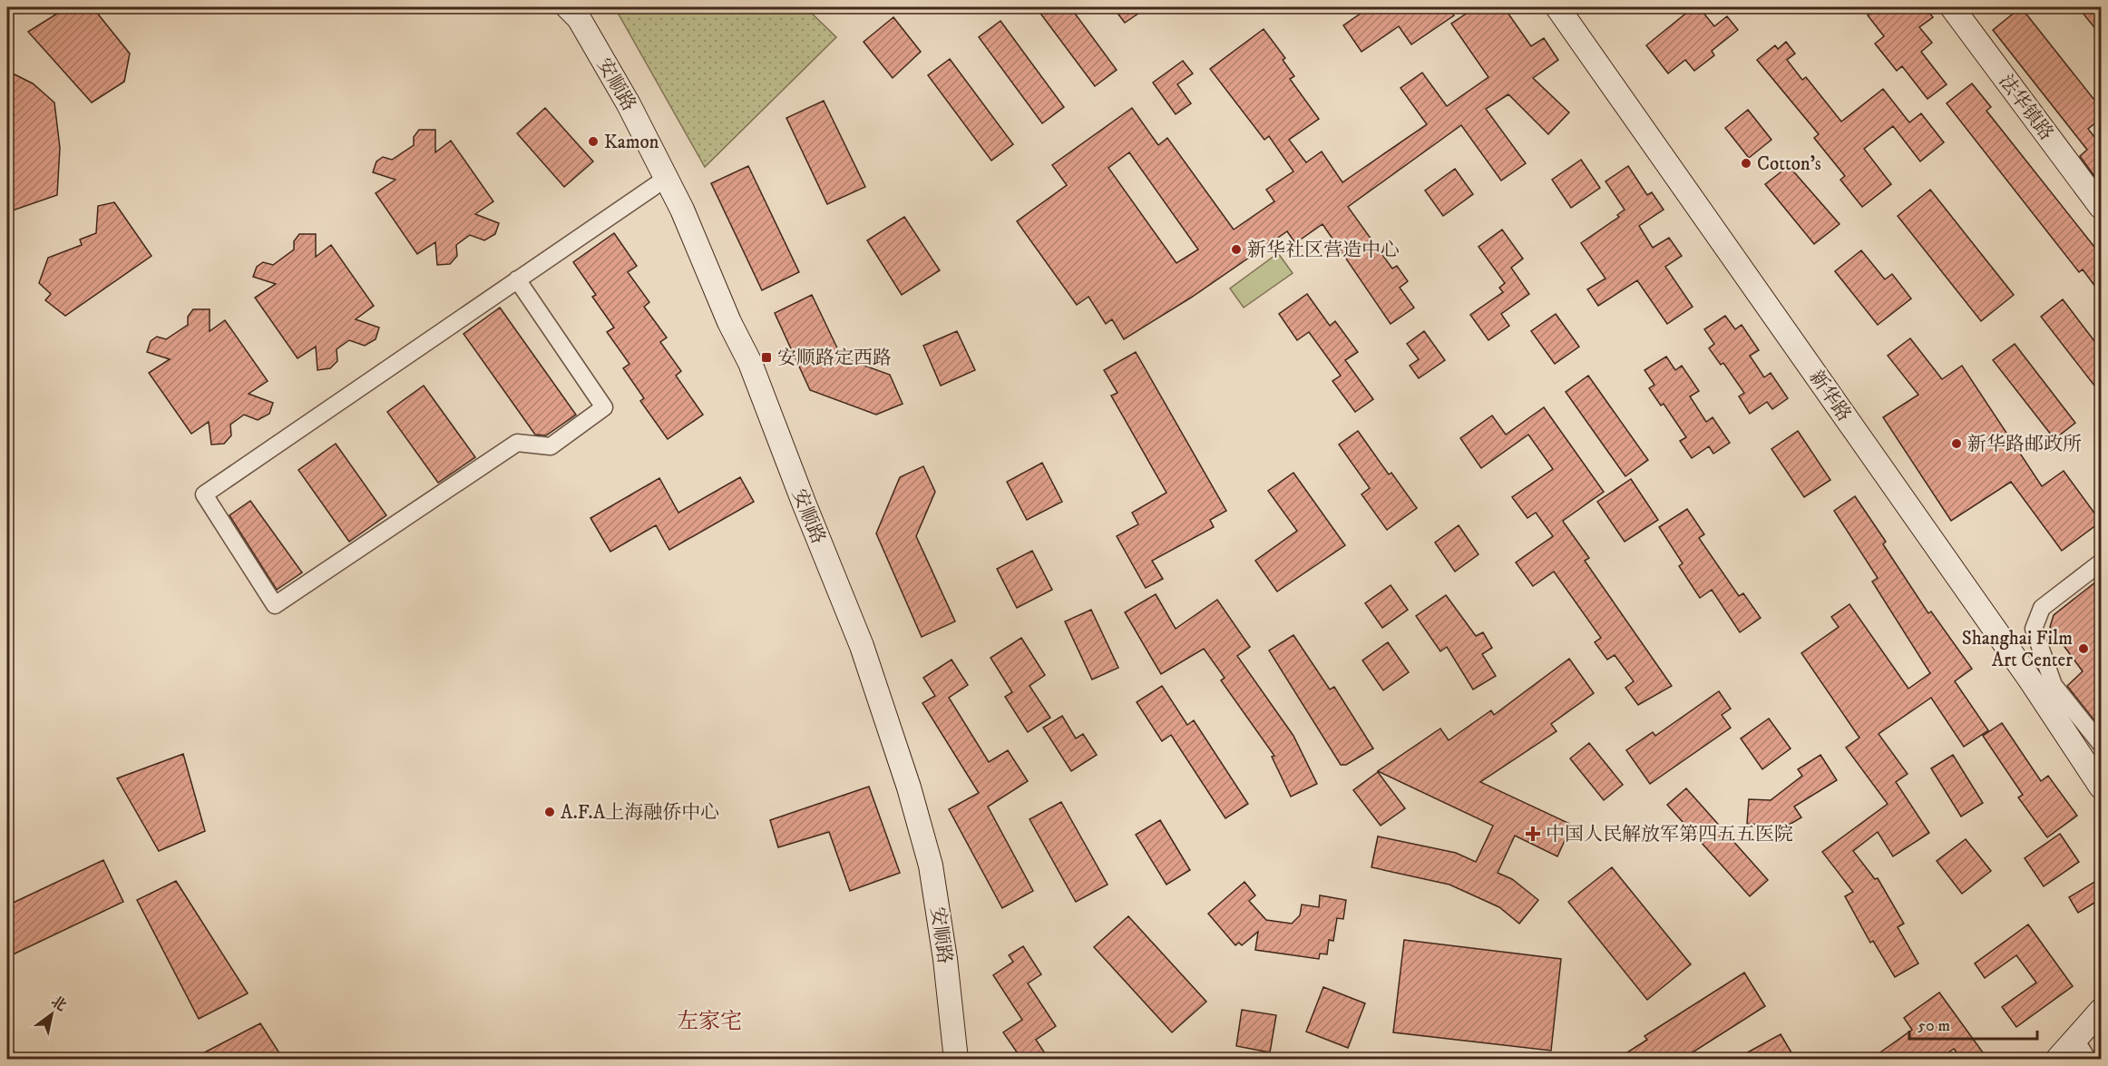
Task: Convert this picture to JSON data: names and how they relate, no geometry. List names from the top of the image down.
{
  "streets": {
    "street": ["安顺路", "法华镇路", "新华路"]
  },
  "districts": ["左家宅"],
  "places": {
    "other": [
      "Kamon",
      "Cotton's",
      "新华社区营造中心",
      "新华路邮政所",
      "Shanghai Film Art Center",
      "A.F.A上海融侨中心"
    ],
    "transit": ["安顺路定西路"],
    "health": ["中国人民解放军第四五五医院"]
  },
  "scale_bar": "50 m",
  "north": "top right"
}
